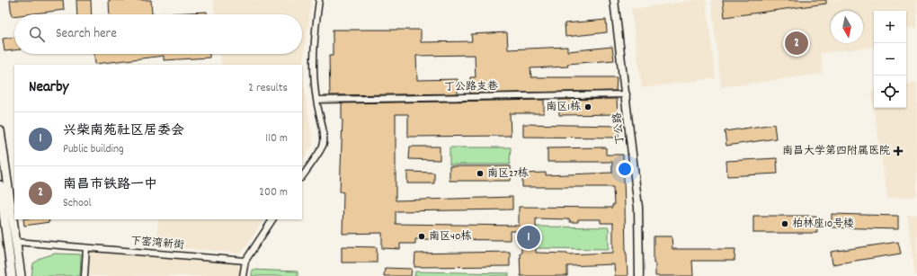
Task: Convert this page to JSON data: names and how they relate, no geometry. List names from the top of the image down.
{
  "streets": {
    "street": ["丁公路支巷", "丁公路", "下窑湾新街"]
  },
  "crossings": [
    ["丁公路支巷", "丁公路"]
  ],
  "places": {
    "other": [
      "南区1栋",
      "南区27栋",
      "柏林座10号楼",
      "南区40栋"
    ],
    "health": ["南昌大学第四附属医院"]
  },
  "north": "bottom",
  "page": {
    "map_buttons": ["+", "−"],
    "search": "Search here",
    "pins": ["2", "1"],
    "heading": ["Nearby", "2 results"],
    "list": [
      {
        "mark": "1",
        "name": "兴柴南苑社区居委会",
        "note": "Public building",
        "value": "110 m"
      },
      {
        "mark": "2",
        "name": "南昌市铁路一中",
        "note": "School",
        "value": "200 m"
      }
    ]
  }
}
